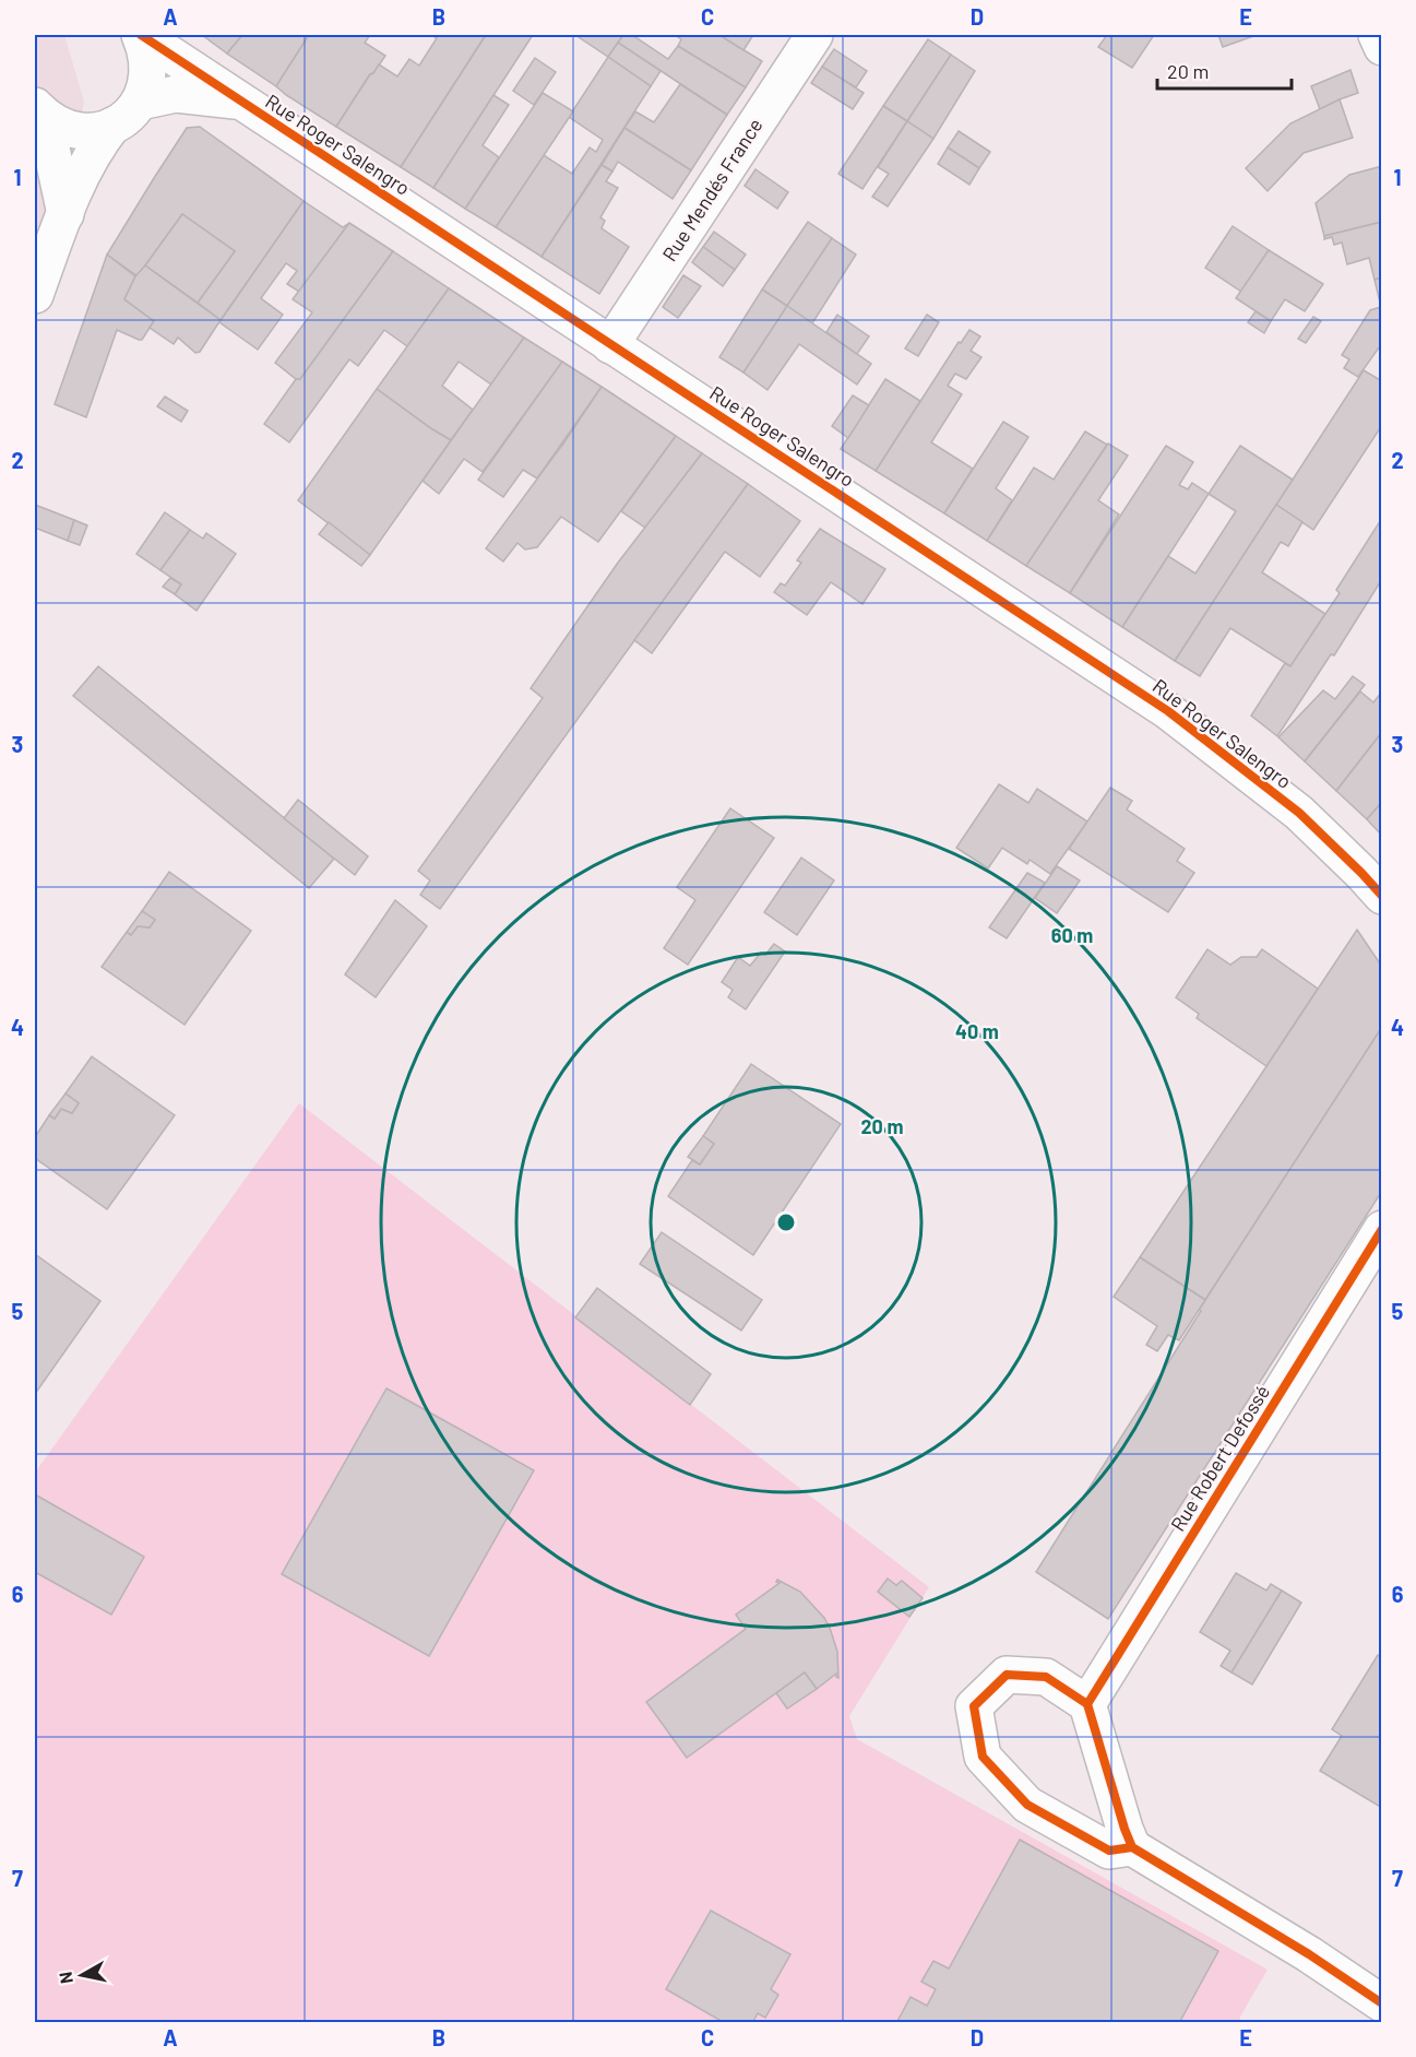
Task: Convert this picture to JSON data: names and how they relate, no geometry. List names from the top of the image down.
{
  "streets": {
    "street": ["Rue Roger Salengro", "Rue Mendés France", "Rue Robert Defossé"]
  },
  "crossings": [
    ["Rue Roger Salengro", "Rue Mendés France"]
  ],
  "scale_bar": "20 m",
  "north": "left",
  "grid": {
    "columns": [
      "A",
      "B",
      "C",
      "D",
      "E"
    ],
    "rows": [
      "1",
      "2",
      "3",
      "4",
      "5",
      "6",
      "7"
    ]
  },
  "rings": ["60 m", "40 m", "20 m"]
}
